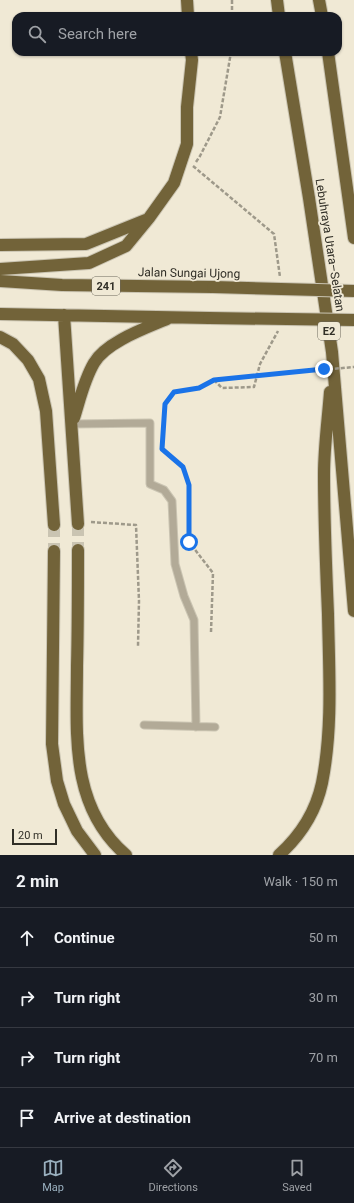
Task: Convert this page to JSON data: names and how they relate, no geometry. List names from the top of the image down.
{
  "streets": {
    "highway": [
      "Lebuhraya Utara–Selatan",
      "Jalan Sungai Ujong",
      "241",
      "E2"
    ]
  },
  "scale_bar": "20 m",
  "page": {
    "search": "Search here",
    "scale": "20 m",
    "heading": ["2 min", "Walk · 150 m"],
    "list": [
      ["Continue", "50 m"],
      ["Turn right", "30 m"],
      ["Turn right", "70 m"],
      "Arrive at destination"
    ],
    "nav": ["Map", "Directions", "Saved"]
  }
}
